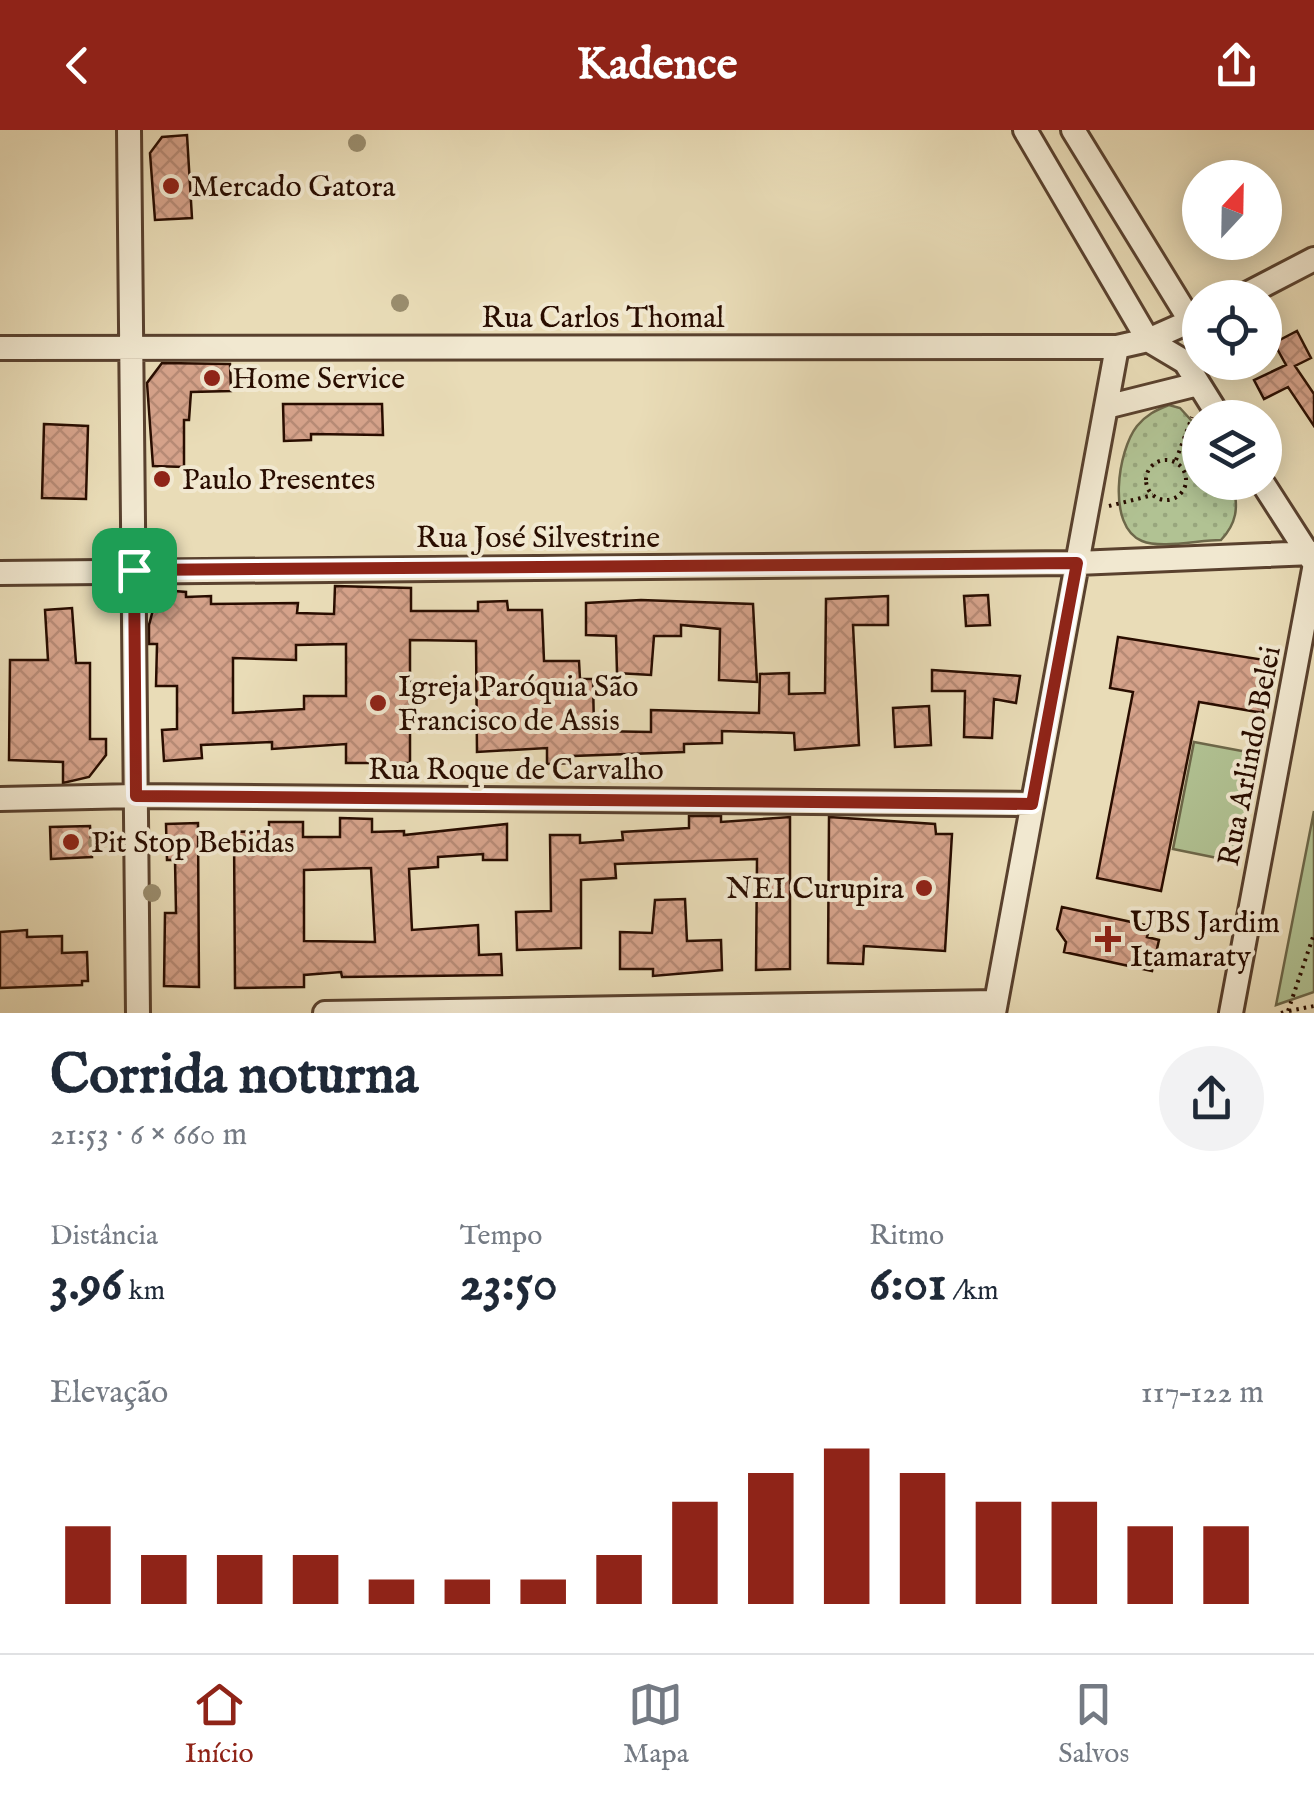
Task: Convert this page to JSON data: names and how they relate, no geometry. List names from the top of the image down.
{
  "streets": {
    "street": [
      "Rua Carlos Thomal",
      "Rua José Silvestrine",
      "Rua Arlindo Belei",
      "Rua Roque de Carvalho"
    ]
  },
  "crossings": [
    ["Rua José Silvestrine", "Rua Arlindo Belei"]
  ],
  "places": {
    "other": [
      "Mercado Gatora",
      "Home Service",
      "Paulo Presentes",
      "Igreja Paróquia São Francisco de Assis",
      "Pit Stop Bebidas",
      "NEI Curupira"
    ],
    "health": ["UBS Jardim Itamaraty"]
  },
  "north": "top",
  "page": {
    "header": "Kadence",
    "heading": ["Corrida noturna", "21:53 · 6 × 660 m"],
    "stats": [
      ["Distância", "3.96 km"],
      ["Tempo", "23:50"],
      ["Ritmo", "6:01 /km"]
    ],
    "chart": ["Elevação", "117–122 m"],
    "tabs": ["Início", "Mapa", "Salvos"]
  }
}
